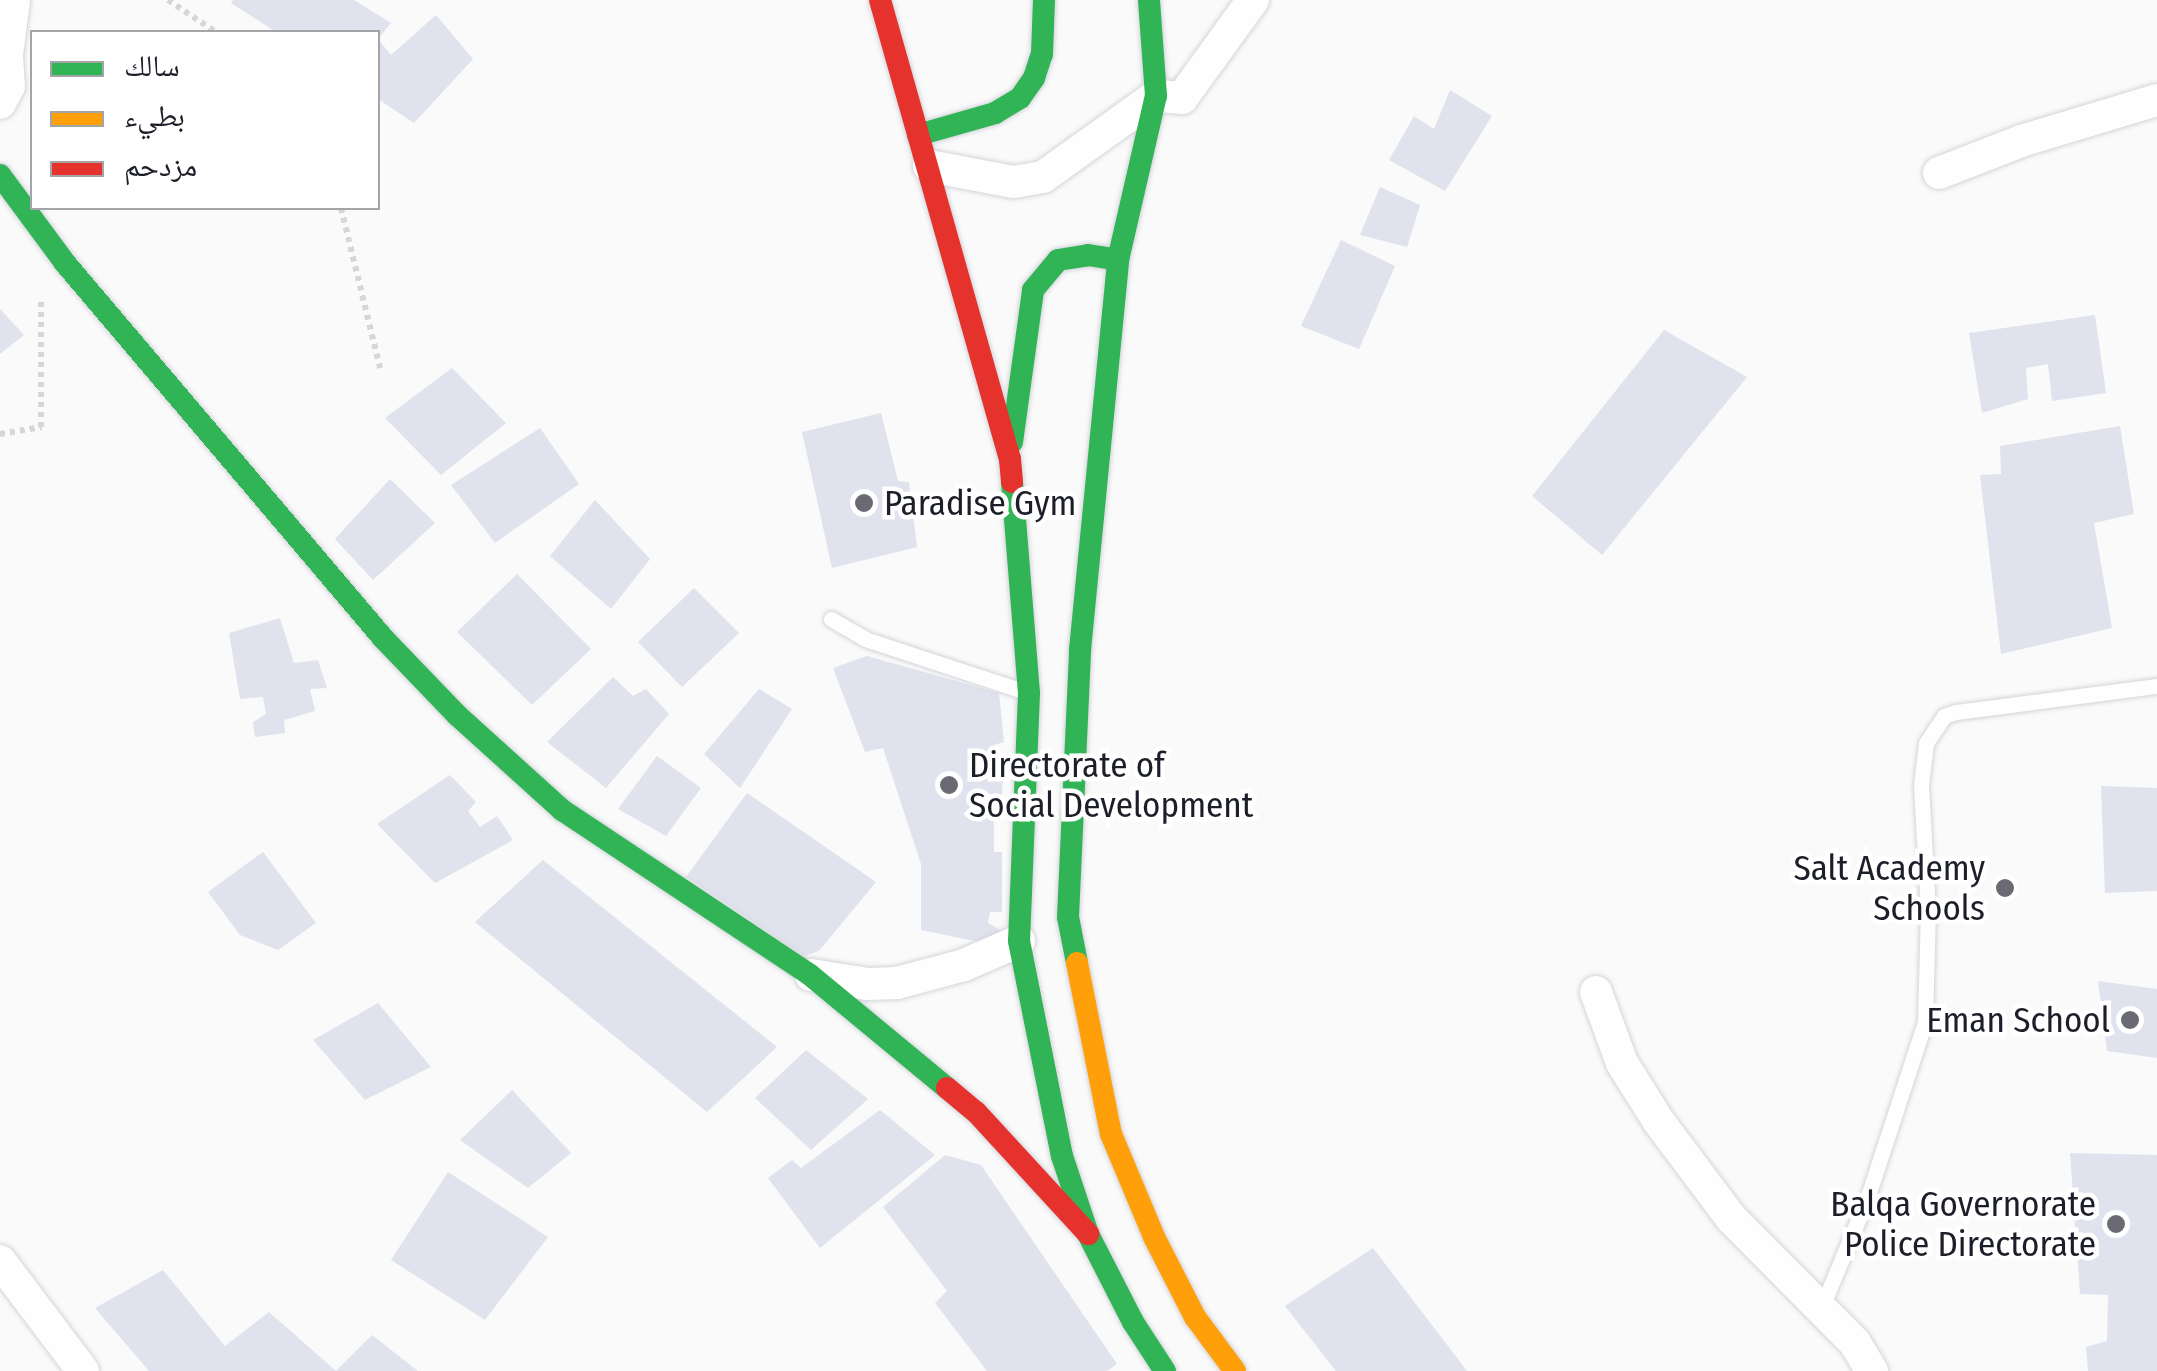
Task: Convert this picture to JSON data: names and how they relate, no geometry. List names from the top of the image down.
{
  "places": [
    "Paradise Gym",
    "Directorate of Social Development",
    "Salt Academy Schools",
    "Eman School",
    "Balqa Governorate Police Directorate"
  ],
  "legend": ["سالك", "بطيء", "مزدحم"]
}
